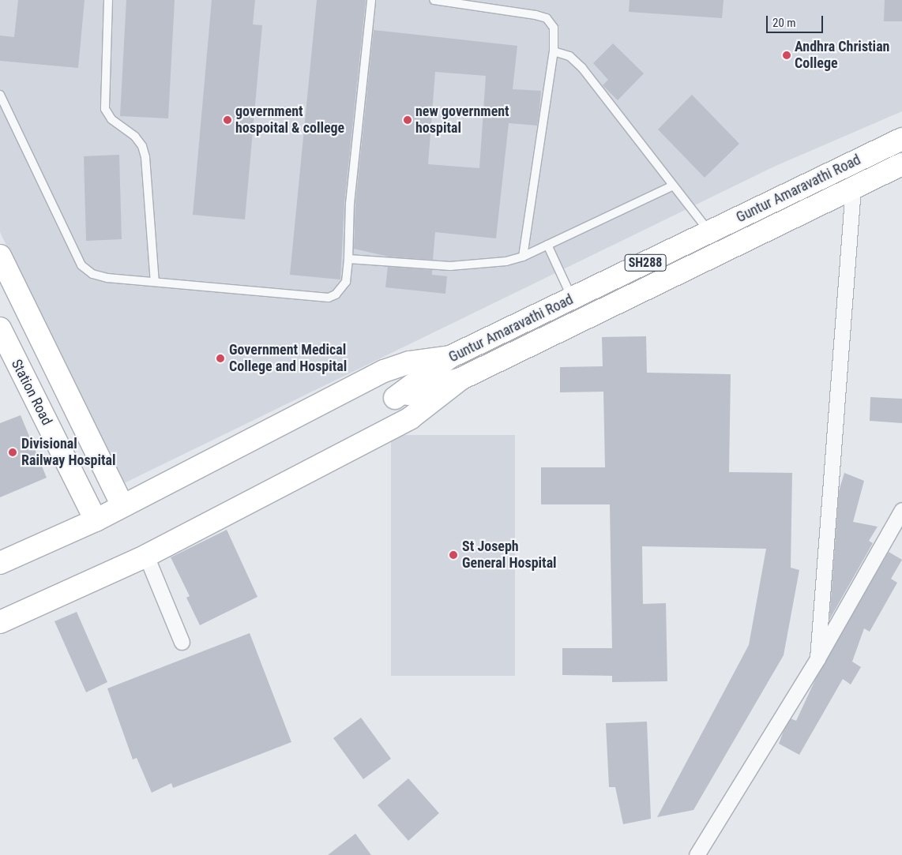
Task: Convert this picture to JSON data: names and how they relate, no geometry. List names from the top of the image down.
{
  "streets": {
    "street": ["Guntur Amaravathi Road", "SH288", "Station Road"]
  },
  "places": [
    "Andhra Christian College",
    "government hospoital & college",
    "new government hospital",
    "Government Medical College and Hospital",
    "Divisional Railway Hospital",
    "St Joseph General Hospital"
  ],
  "scale_bar": "20 m"
}
